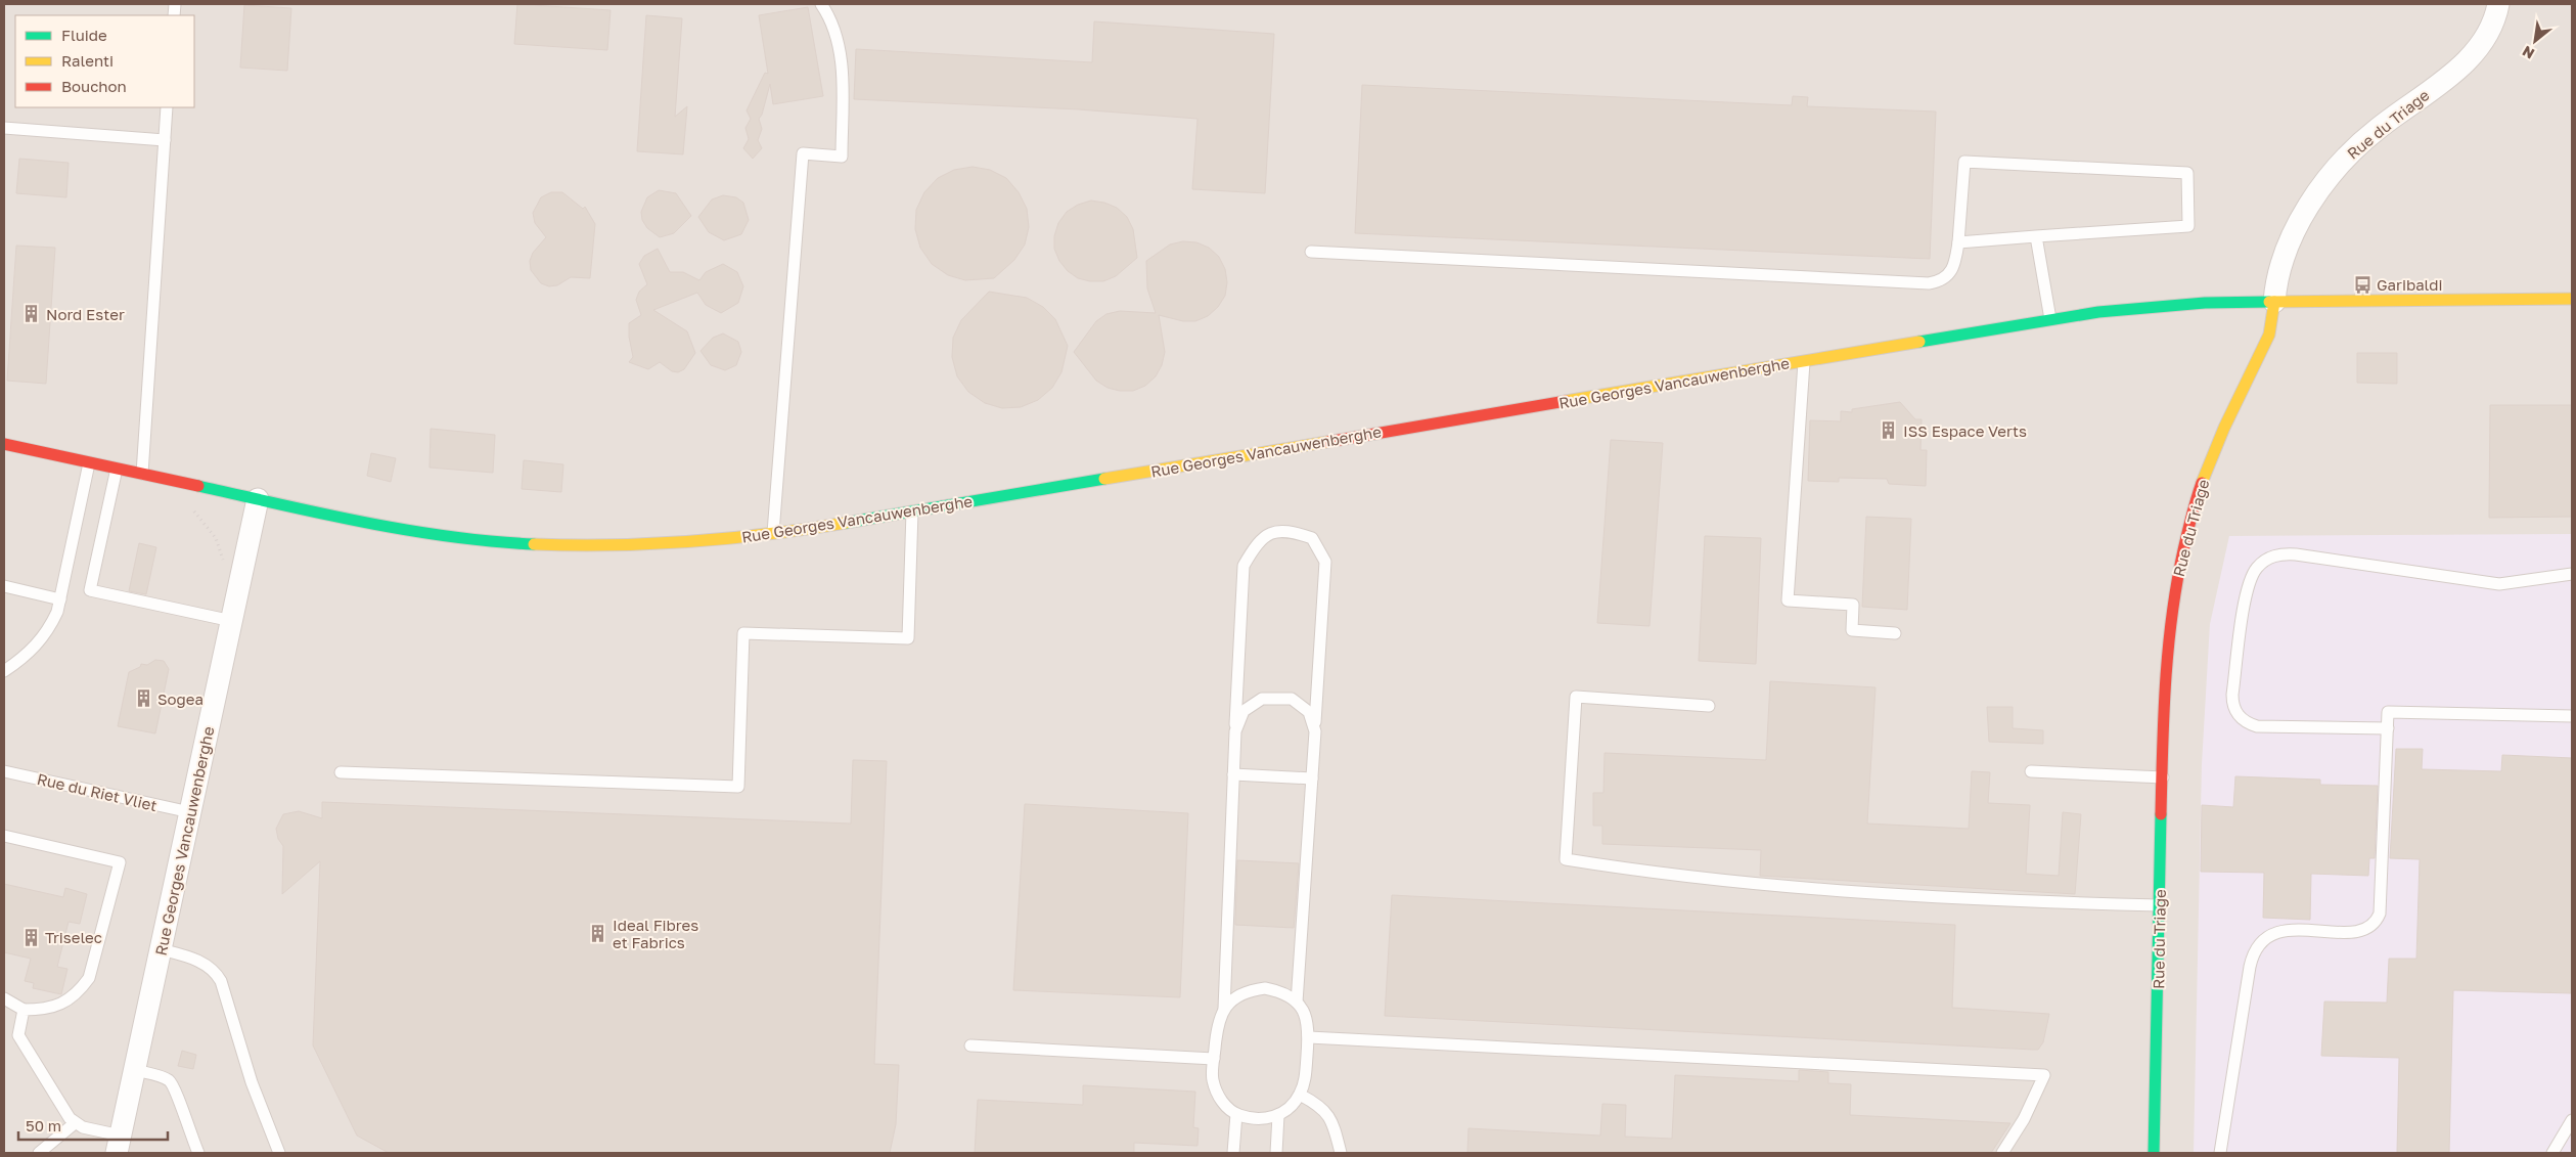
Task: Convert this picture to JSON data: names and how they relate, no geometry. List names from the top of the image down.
{
  "streets": {
    "street": ["Rue du Triage", "Rue Georges Vancauwenberghe"],
    "lane": ["Rue du Riet Vliet"]
  },
  "crossings": [
    ["Rue du Triage", "Rue Georges Vancauwenberghe"],
    ["Rue Georges Vancauwenberghe", "Rue du Riet Vliet"]
  ],
  "places": {
    "bus stop": ["Garibaldi"],
    "building": [
      "Nord Ester",
      "ISS Espace Verts",
      "Sogea",
      "Ideal Fibres et Fabrics",
      "Triselec"
    ]
  },
  "legend": ["Fluide", "Ralenti", "Bouchon"],
  "scale_bar": "50 m",
  "north": "bottom left"
}
